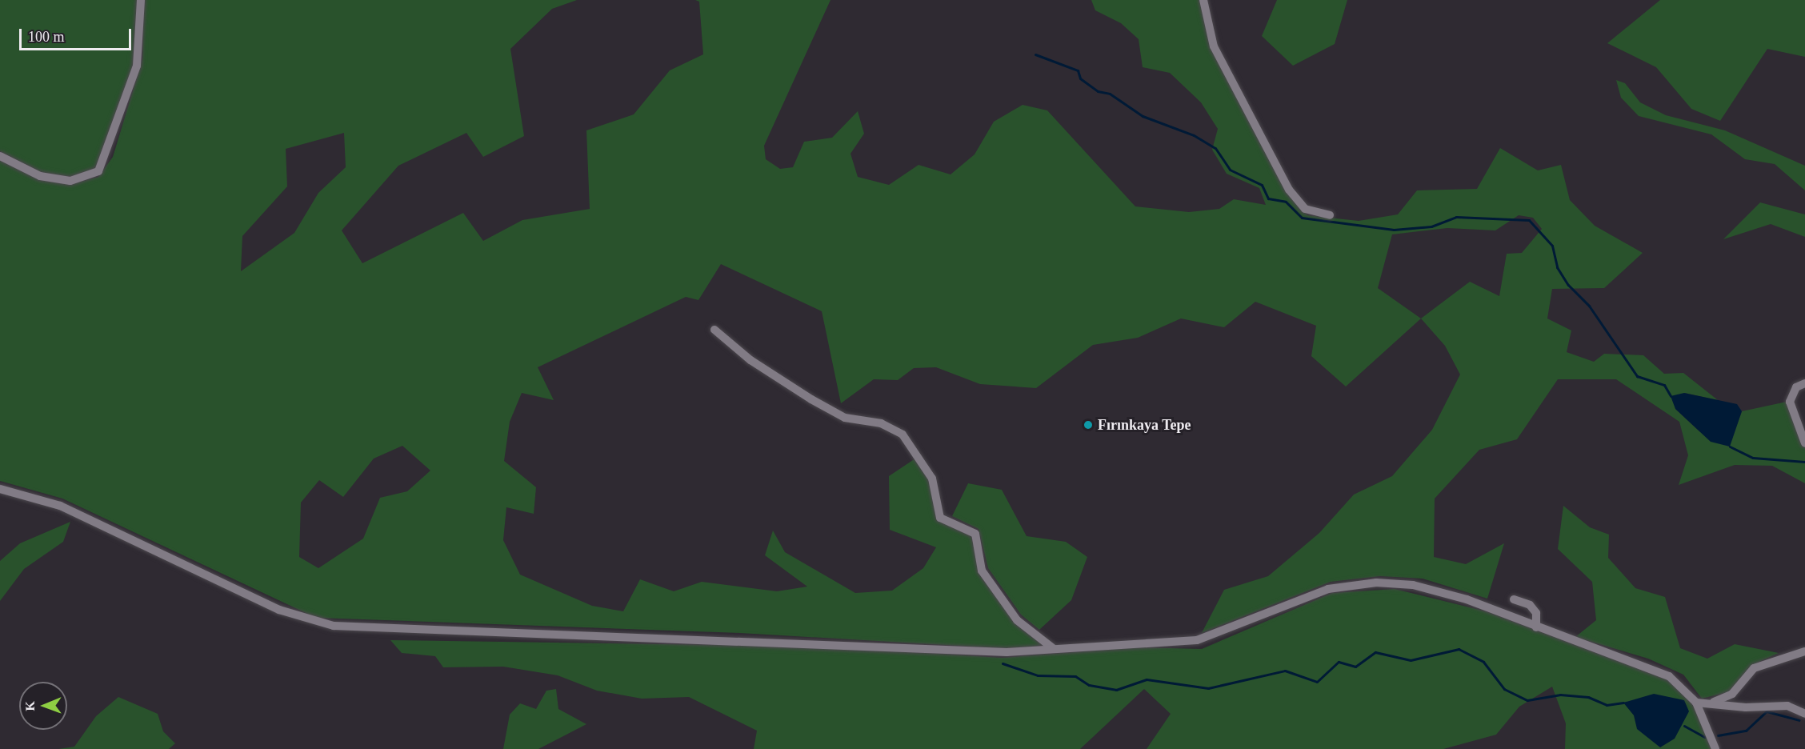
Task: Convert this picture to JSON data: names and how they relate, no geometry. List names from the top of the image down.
{
  "places": ["Fırınkaya Tepe"],
  "scale_bar": "100 m",
  "north": "left"
}
